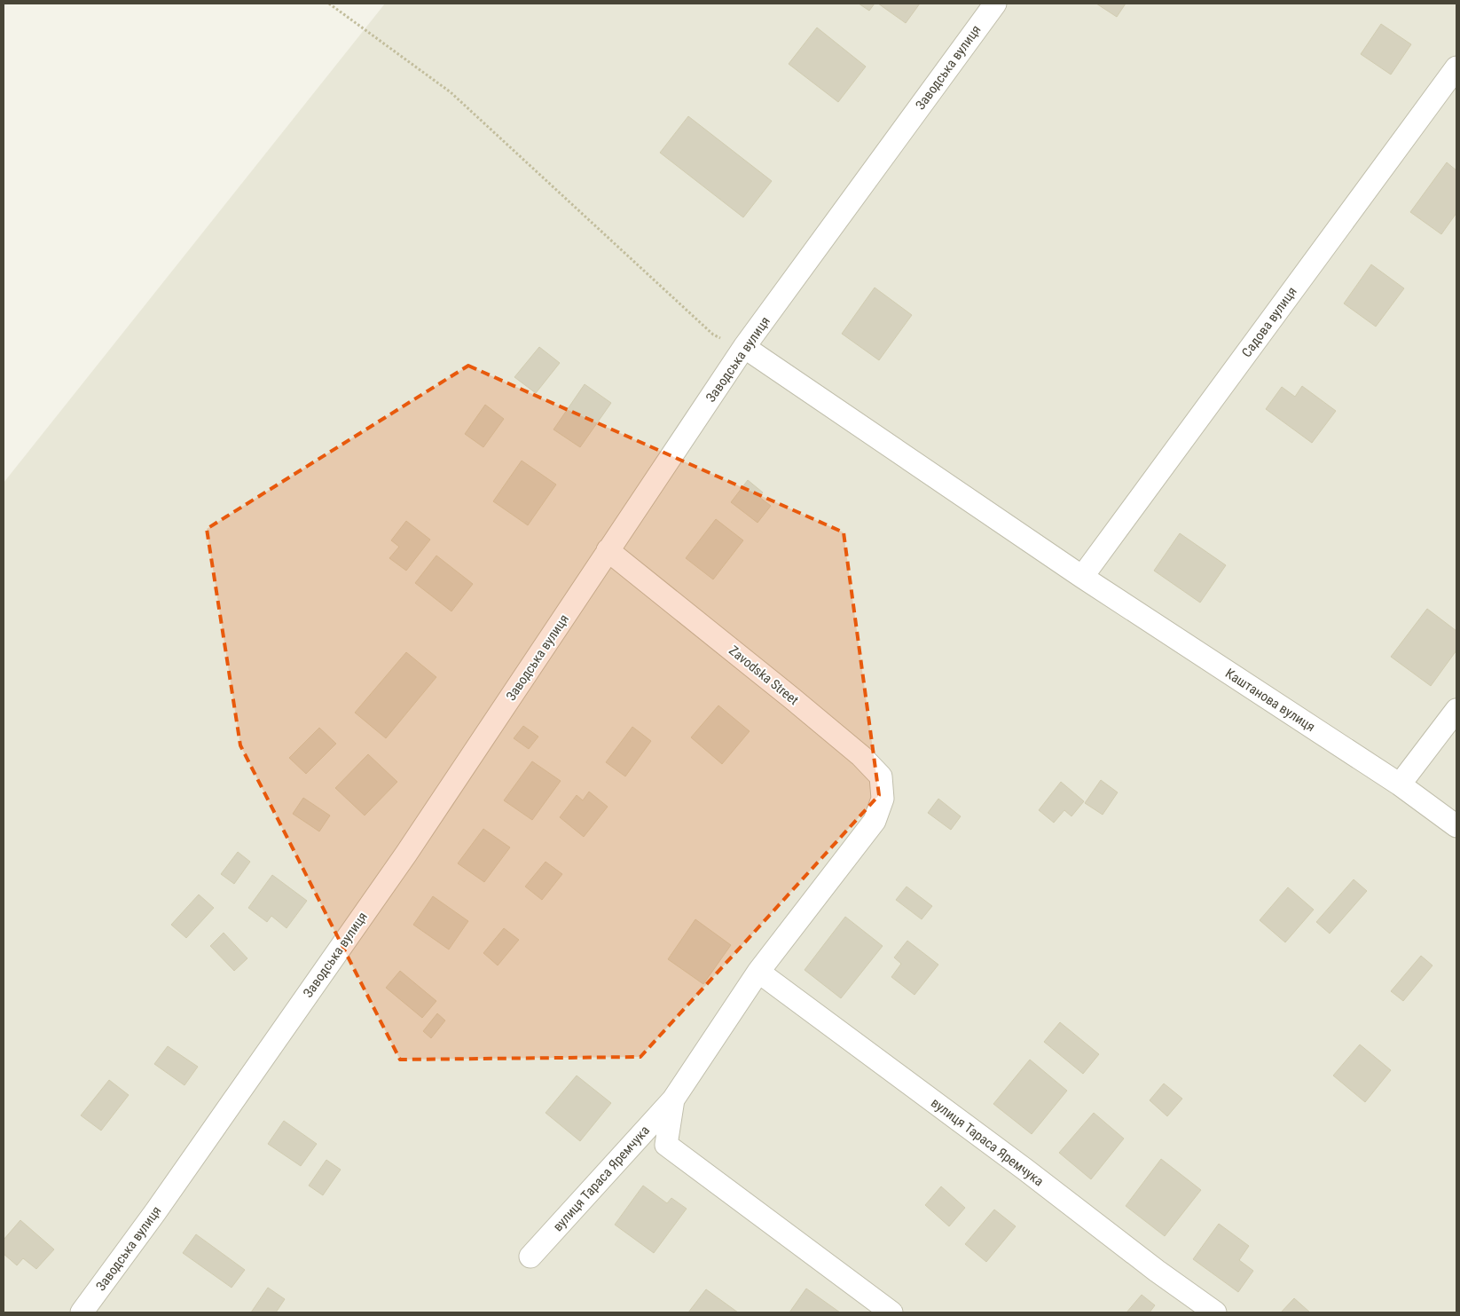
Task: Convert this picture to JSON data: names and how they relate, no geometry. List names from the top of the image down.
{
  "streets": {
    "street": [
      "Заводська вулиця",
      "Садова вулиця",
      "Zavodska Street",
      "Каштанова вулиця",
      "вулиця Тараса Яремчука"
    ]
  },
  "crossings": [
    ["Заводська вулиця", "Zavodska Street"],
    ["Заводська вулиця", "Каштанова вулиця"],
    ["Садова вулиця", "Каштанова вулиця"],
    ["Zavodska Street", "вулиця Тараса Яремчука"]
  ]
}
